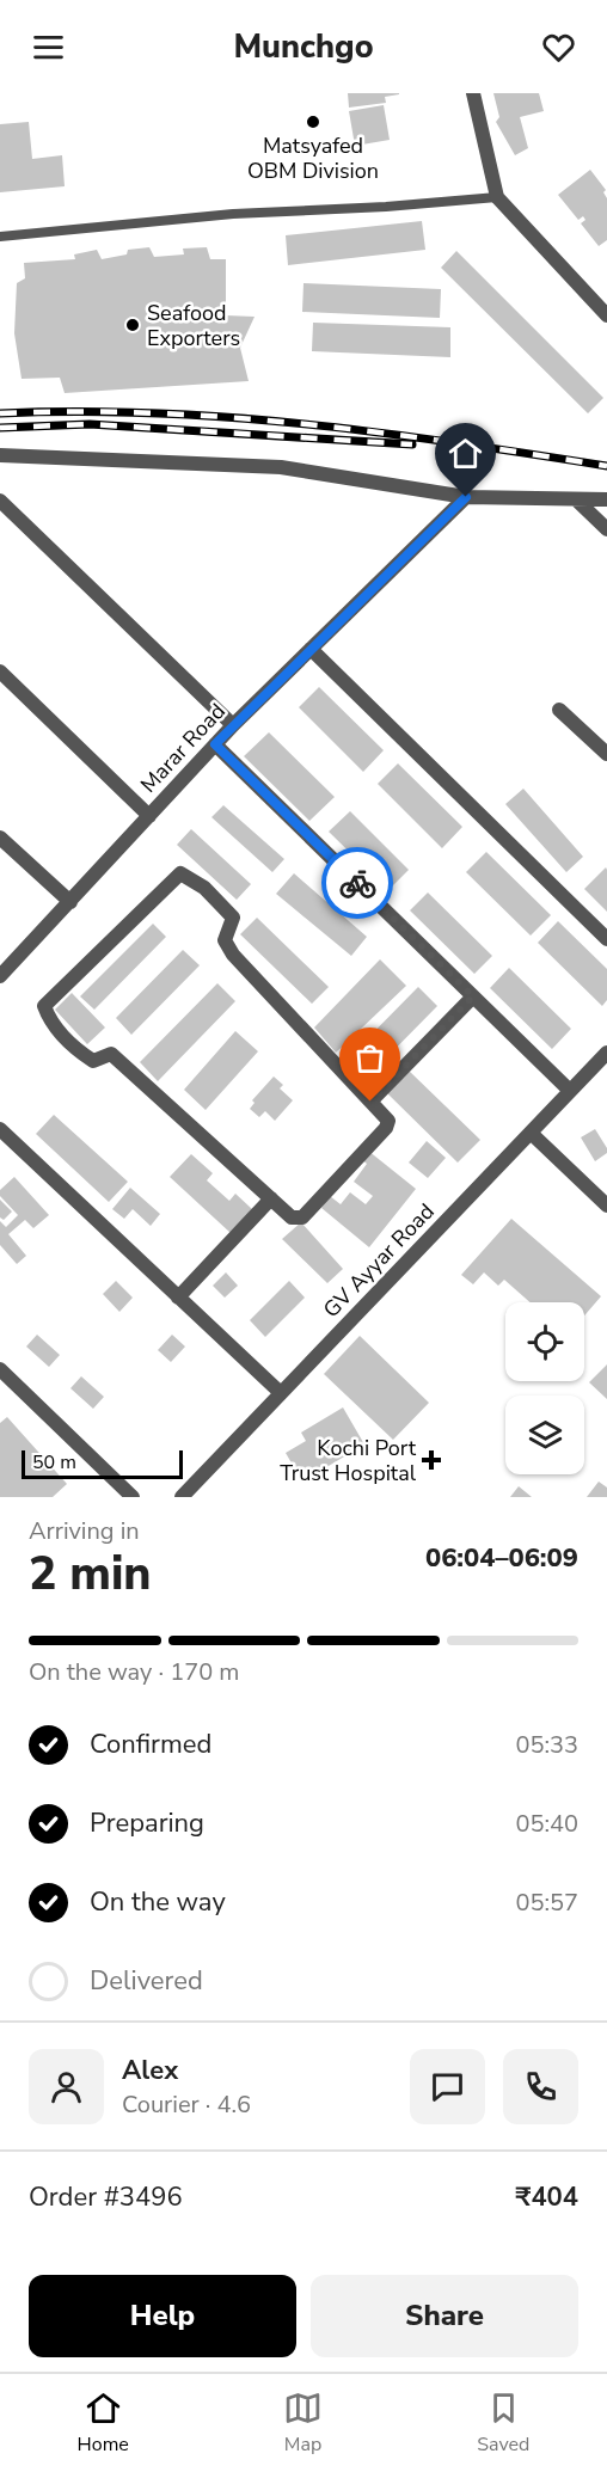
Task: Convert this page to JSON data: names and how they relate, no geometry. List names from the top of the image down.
{
  "streets": {
    "street": ["Marar Road", "GV Ayyar Road"]
  },
  "places": {
    "other": ["Matsyafed OBM Division", "Seafood Exporters"],
    "health": ["Kochi Port Trust Hospital"]
  },
  "scale_bar": "50 m",
  "page": {
    "header": "Munchgo",
    "scale": "50 m",
    "heading": ["2 min", "Arriving in", "06:04–06:09"],
    "panel": [
      "Alex",
      "Courier · 4.6",
      "Order #3496",
      "₹404"
    ],
    "bar": "On the way · 170 m",
    "list": [
      ["Confirmed", "05:33"],
      ["Preparing", "05:40"],
      ["On the way", "05:57"],
      "Delivered"
    ],
    "buttons": ["Help", "Share"],
    "tabs": ["Home", "Map", "Saved"]
  }
}
